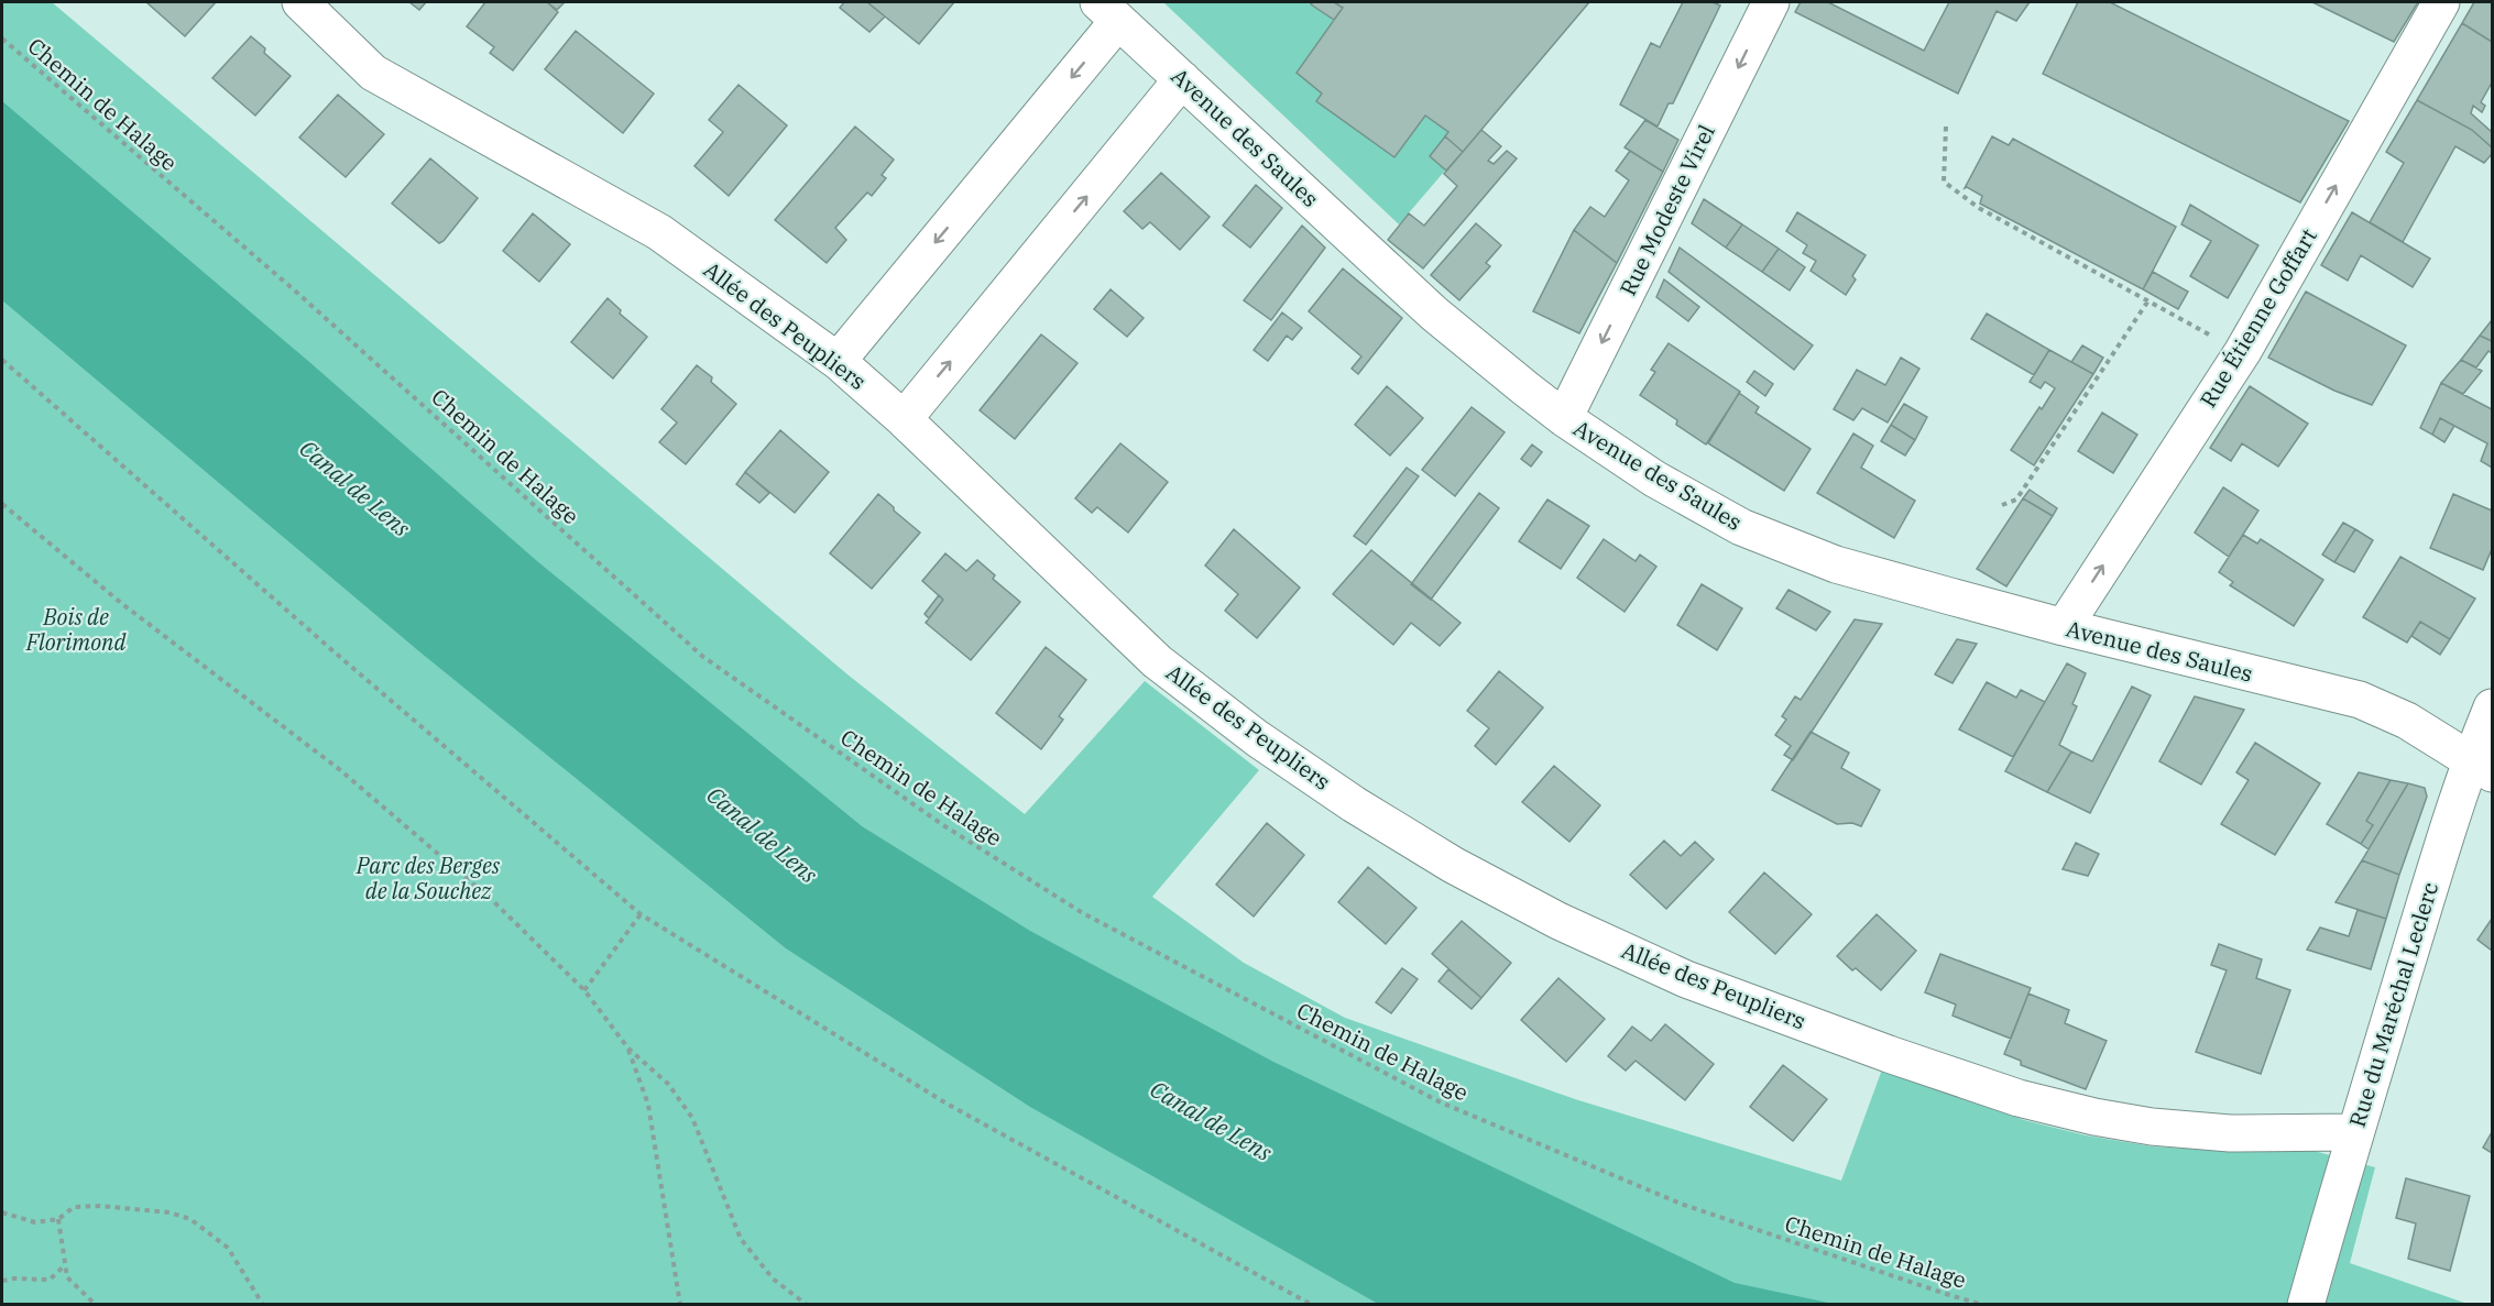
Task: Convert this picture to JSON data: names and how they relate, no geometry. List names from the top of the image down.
{
  "streets": {
    "street": [
      "Avenue des Saules",
      "Rue Modeste Virel",
      "Rue Étienne Goffart",
      "Allée des Peupliers",
      "Rue du Maréchal Leclerc"
    ],
    "path": ["Chemin de Halage"]
  },
  "crossings": [
    ["Avenue des Saules", "Rue Modeste Virel"],
    ["Avenue des Saules", "Rue Étienne Goffart"],
    ["Avenue des Saules", "Rue du Maréchal Leclerc"],
    ["Allée des Peupliers", "Rue du Maréchal Leclerc"]
  ],
  "one_way": ["Rue Modeste Virel", "Rue Étienne Goffart"],
  "water": ["Canal de Lens"],
  "parks": ["Bois de Florimond", "Parc des Berges de la Souchez"]
}
